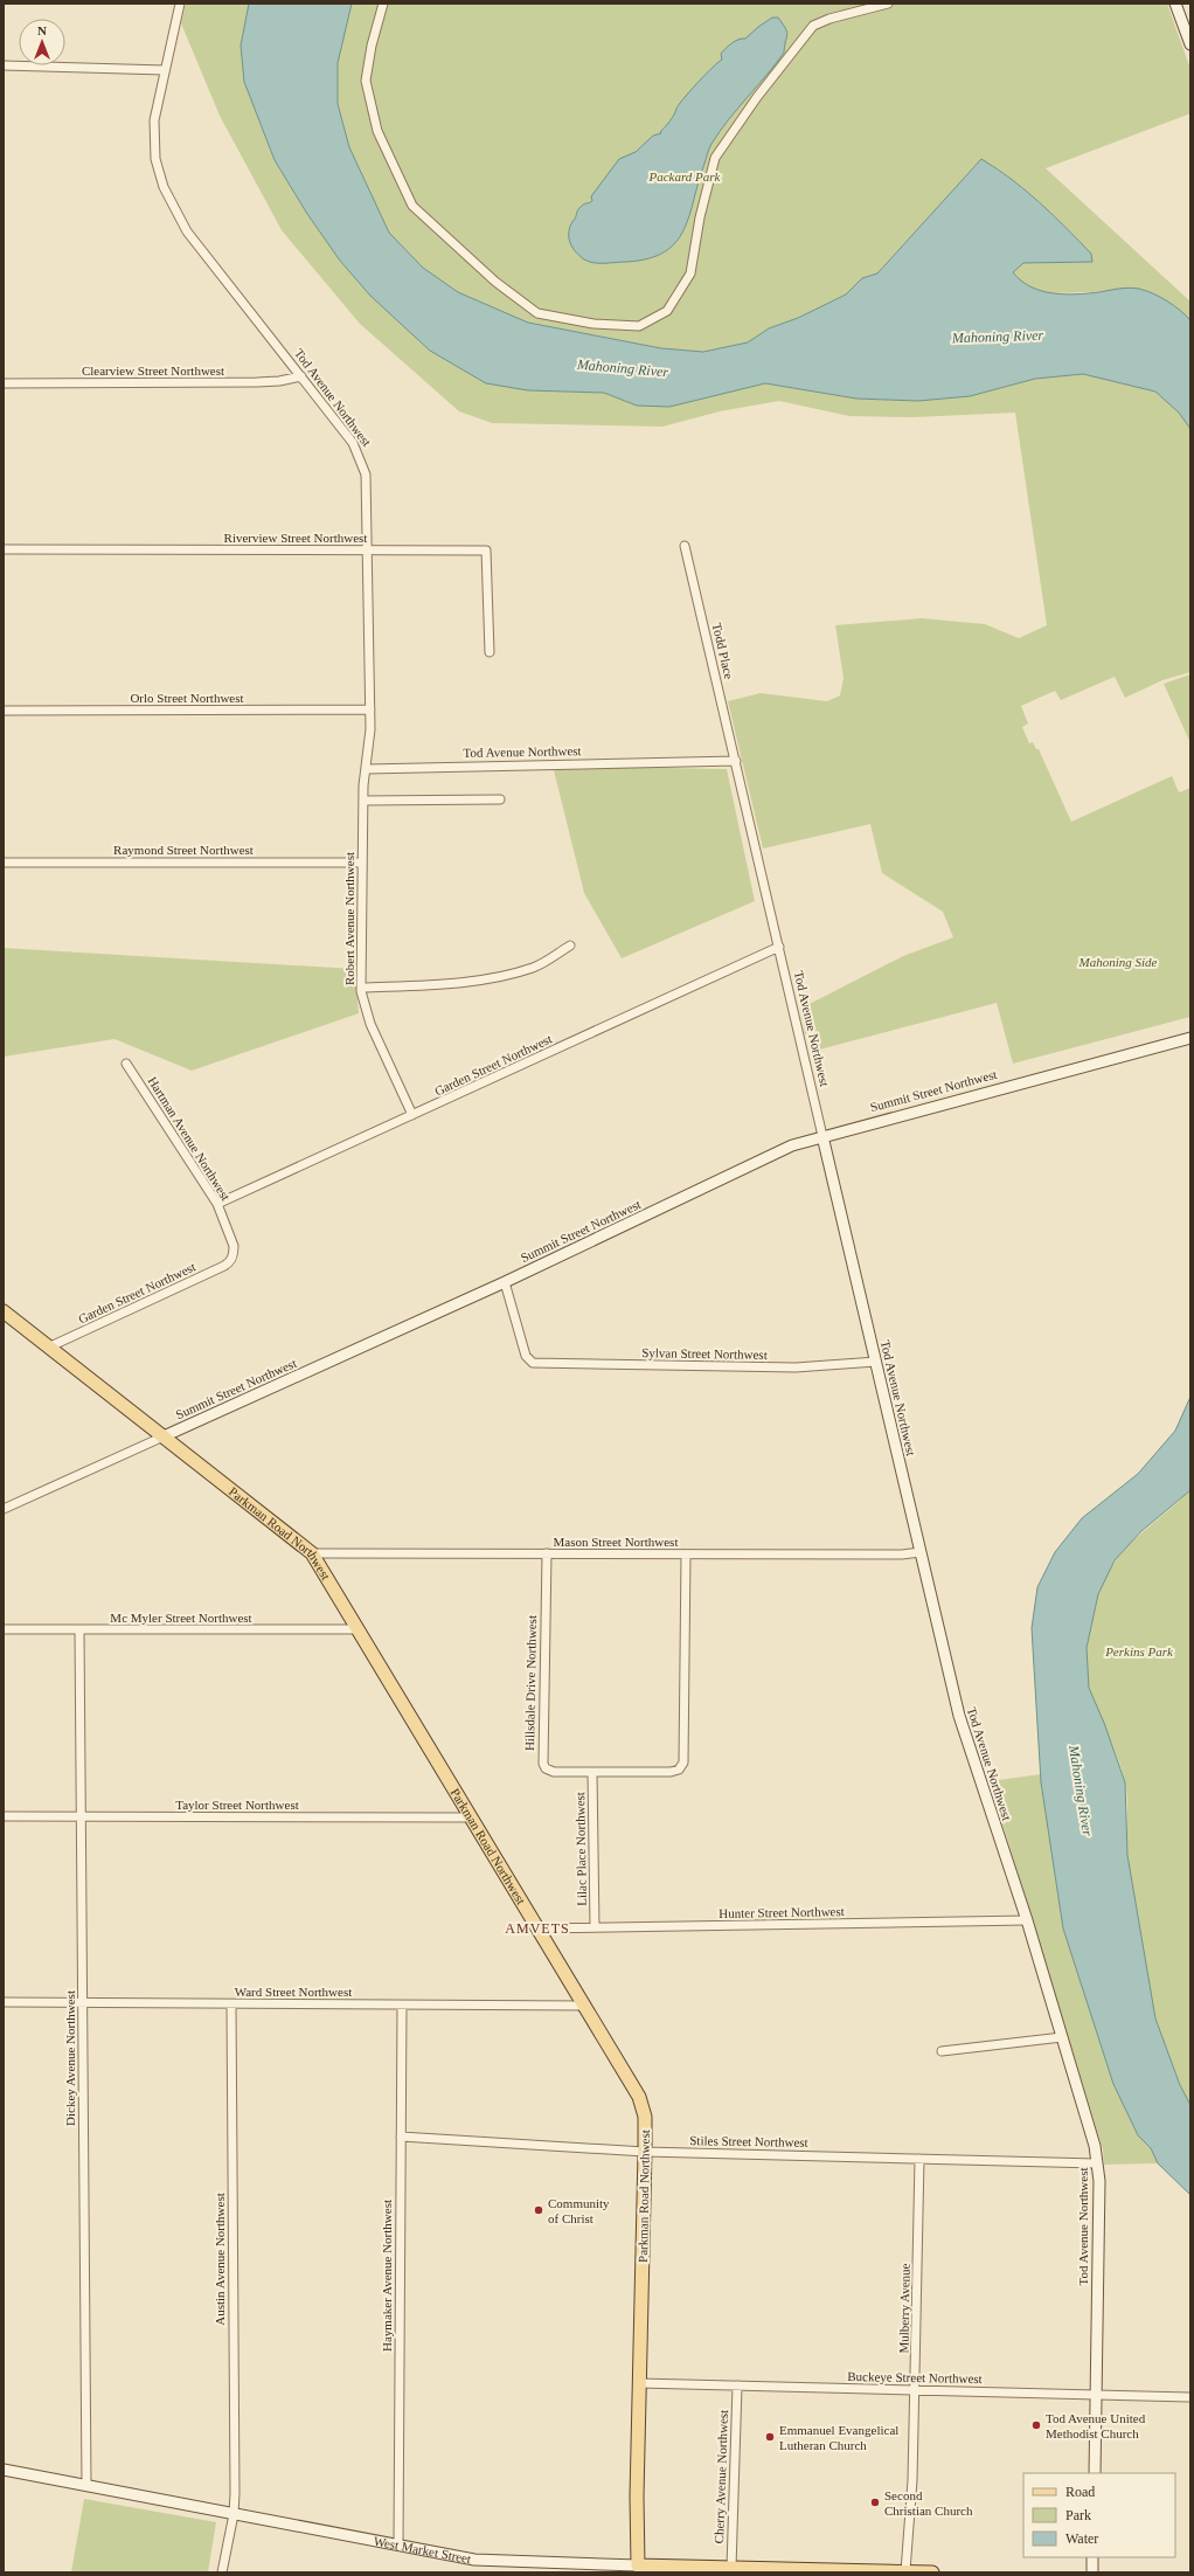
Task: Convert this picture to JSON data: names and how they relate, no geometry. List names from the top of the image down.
{
  "streets": {
    "main road": [
      "Tod Avenue Northwest",
      "Summit Street Northwest",
      "Parkman Road Northwest",
      "West Market Street"
    ],
    "street": [
      "Clearview Street Northwest",
      "Riverview Street Northwest",
      "Todd Place",
      "Orlo Street Northwest",
      "Raymond Street Northwest",
      "Robert Avenue Northwest",
      "Garden Street Northwest",
      "Hartman Avenue Northwest",
      "Sylvan Street Northwest",
      "Mason Street Northwest",
      "Mc Myler Street Northwest",
      "Hillsdale Drive Northwest",
      "Taylor Street Northwest",
      "Lilac Place Northwest",
      "Hunter Street Northwest",
      "Ward Street Northwest",
      "Dickey Avenue Northwest",
      "Stiles Street Northwest",
      "Austin Avenue Northwest",
      "Haymaker Avenue Northwest",
      "Mulberry Avenue",
      "Buckeye Street Northwest",
      "Cherry Avenue Northwest"
    ]
  },
  "crossings": [
    ["Clearview Street Northwest", "Tod Avenue Northwest"],
    ["Tod Avenue Northwest", "Riverview Street Northwest"],
    ["Tod Avenue Northwest", "Todd Place"],
    ["Tod Avenue Northwest", "Orlo Street Northwest"],
    ["Tod Avenue Northwest", "Robert Avenue Northwest"],
    ["Tod Avenue Northwest", "Garden Street Northwest"],
    ["Tod Avenue Northwest", "Summit Street Northwest"],
    ["Tod Avenue Northwest", "Sylvan Street Northwest"],
    ["Tod Avenue Northwest", "Mason Street Northwest"],
    ["Tod Avenue Northwest", "Hunter Street Northwest"],
    ["Tod Avenue Northwest", "Stiles Street Northwest"],
    ["Tod Avenue Northwest", "Buckeye Street Northwest"],
    ["Raymond Street Northwest", "Robert Avenue Northwest"],
    ["Robert Avenue Northwest", "Garden Street Northwest"],
    ["Garden Street Northwest", "Hartman Avenue Northwest"],
    ["Garden Street Northwest", "Parkman Road Northwest"],
    ["Summit Street Northwest", "Sylvan Street Northwest"],
    ["Summit Street Northwest", "Parkman Road Northwest"],
    ["Parkman Road Northwest", "Mason Street Northwest"],
    ["Parkman Road Northwest", "Mc Myler Street Northwest"],
    ["Parkman Road Northwest", "Taylor Street Northwest"],
    ["Parkman Road Northwest", "Hunter Street Northwest"],
    ["Parkman Road Northwest", "Ward Street Northwest"],
    ["Parkman Road Northwest", "Stiles Street Northwest"],
    ["Parkman Road Northwest", "Buckeye Street Northwest"],
    ["Parkman Road Northwest", "West Market Street"],
    ["Mason Street Northwest", "Hillsdale Drive Northwest"],
    ["Mc Myler Street Northwest", "Dickey Avenue Northwest"],
    ["Hillsdale Drive Northwest", "Lilac Place Northwest"],
    ["Taylor Street Northwest", "Dickey Avenue Northwest"],
    ["Lilac Place Northwest", "Hunter Street Northwest"],
    ["Ward Street Northwest", "Dickey Avenue Northwest"],
    ["Ward Street Northwest", "Austin Avenue Northwest"],
    ["Ward Street Northwest", "Haymaker Avenue Northwest"],
    ["Dickey Avenue Northwest", "West Market Street"],
    ["Stiles Street Northwest", "Haymaker Avenue Northwest"],
    ["Stiles Street Northwest", "Mulberry Avenue"],
    ["Austin Avenue Northwest", "West Market Street"],
    ["Haymaker Avenue Northwest", "West Market Street"],
    ["Mulberry Avenue", "Buckeye Street Northwest"],
    ["Mulberry Avenue", "West Market Street"],
    ["Buckeye Street Northwest", "Cherry Avenue Northwest"],
    ["Cherry Avenue Northwest", "West Market Street"]
  ],
  "districts": ["AMVETS"],
  "water": ["Mahoning River"],
  "parks": ["Packard Park", "Mahoning Side", "Perkins Park"],
  "places": [
    "Community of Christ",
    "Tod Avenue United Methodist Church",
    "Emmanuel Evangelical Lutheran Church",
    "Second Christian Church"
  ],
  "legend": ["Road", "Park", "Water"],
  "north": "top"
}
